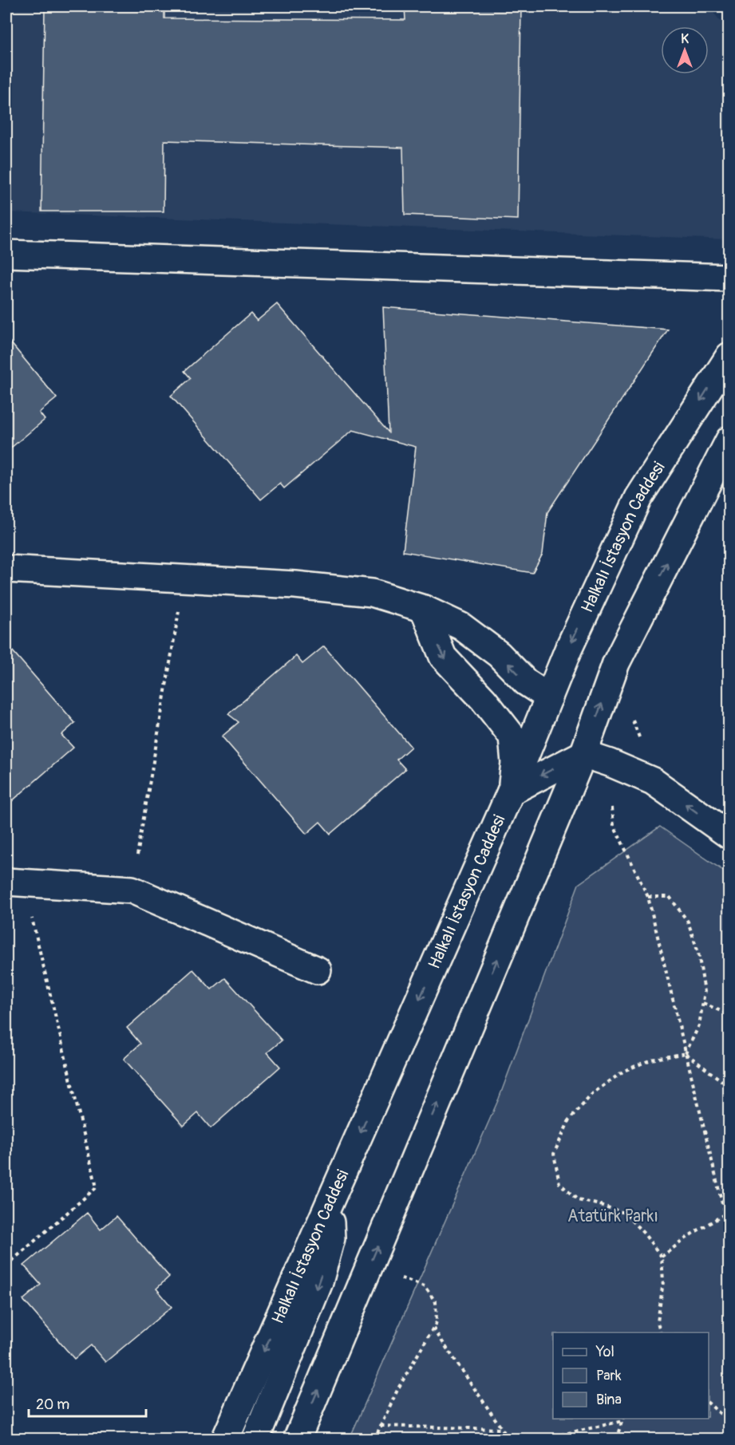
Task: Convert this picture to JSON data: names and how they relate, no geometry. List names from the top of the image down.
{
  "streets": {
    "main road": ["Halkalı İstasyon Caddesi"]
  },
  "parks": ["Atatürk Parkı"],
  "legend": ["Yol", "Park", "Bina"],
  "scale_bar": "20 m",
  "north": "top"
}
